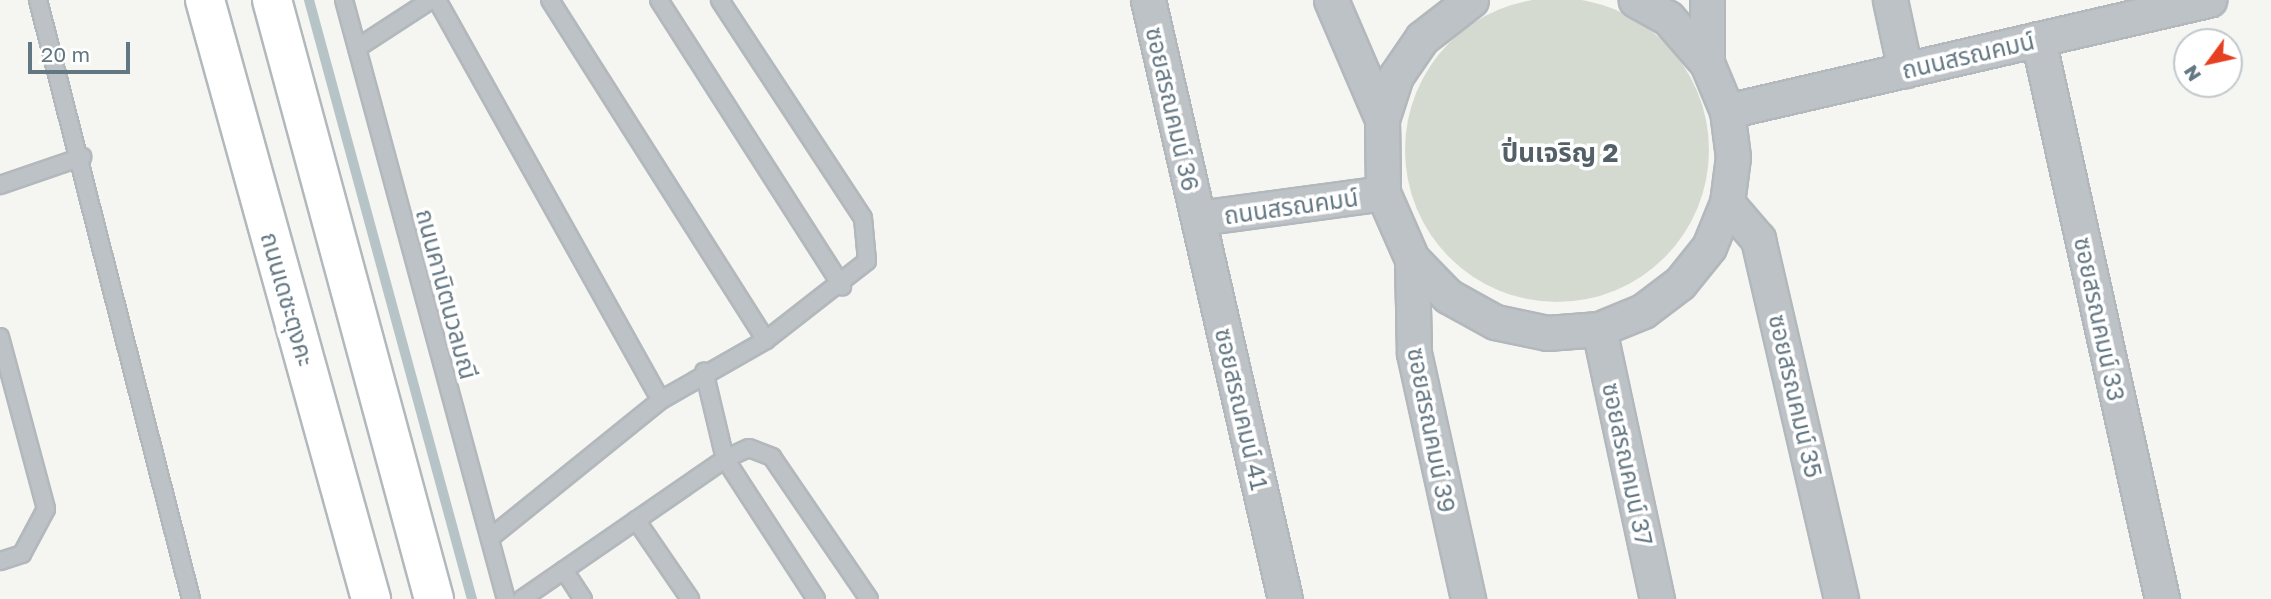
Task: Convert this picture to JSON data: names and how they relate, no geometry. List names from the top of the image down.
{
  "streets": {
    "street": [
      "ถนนสรณคมน์",
      "ซอยสรณคมน์ 36",
      "ถนนเดชะตุงคะ",
      "ซอยสรณคมน์ 33",
      "ซอยสรณคมน์ 35",
      "ซอยสรณคมน์ 41",
      "ซอยสรณคมน์ 39",
      "ซอยสรณคมน์ 37"
    ],
    "lane": ["ถนนคานิตนวลมณี"]
  },
  "crossings": [
    ["ถนนสรณคมน์", "ซอยสรณคมน์ 36"],
    ["ถนนสรณคมน์", "ซอยสรณคมน์ 33"],
    ["ถนนสรณคมน์", "ซอยสรณคมน์ 35"],
    ["ถนนสรณคมน์", "ซอยสรณคมน์ 41"],
    ["ถนนสรณคมน์", "ซอยสรณคมน์ 39"],
    ["ถนนสรณคมน์", "ซอยสรณคมน์ 37"],
    ["ซอยสรณคมน์ 36", "ซอยสรณคมน์ 41"]
  ],
  "districts": ["ปิ่นเจริญ 2"],
  "scale_bar": "20 m",
  "north": "bottom left"
}
